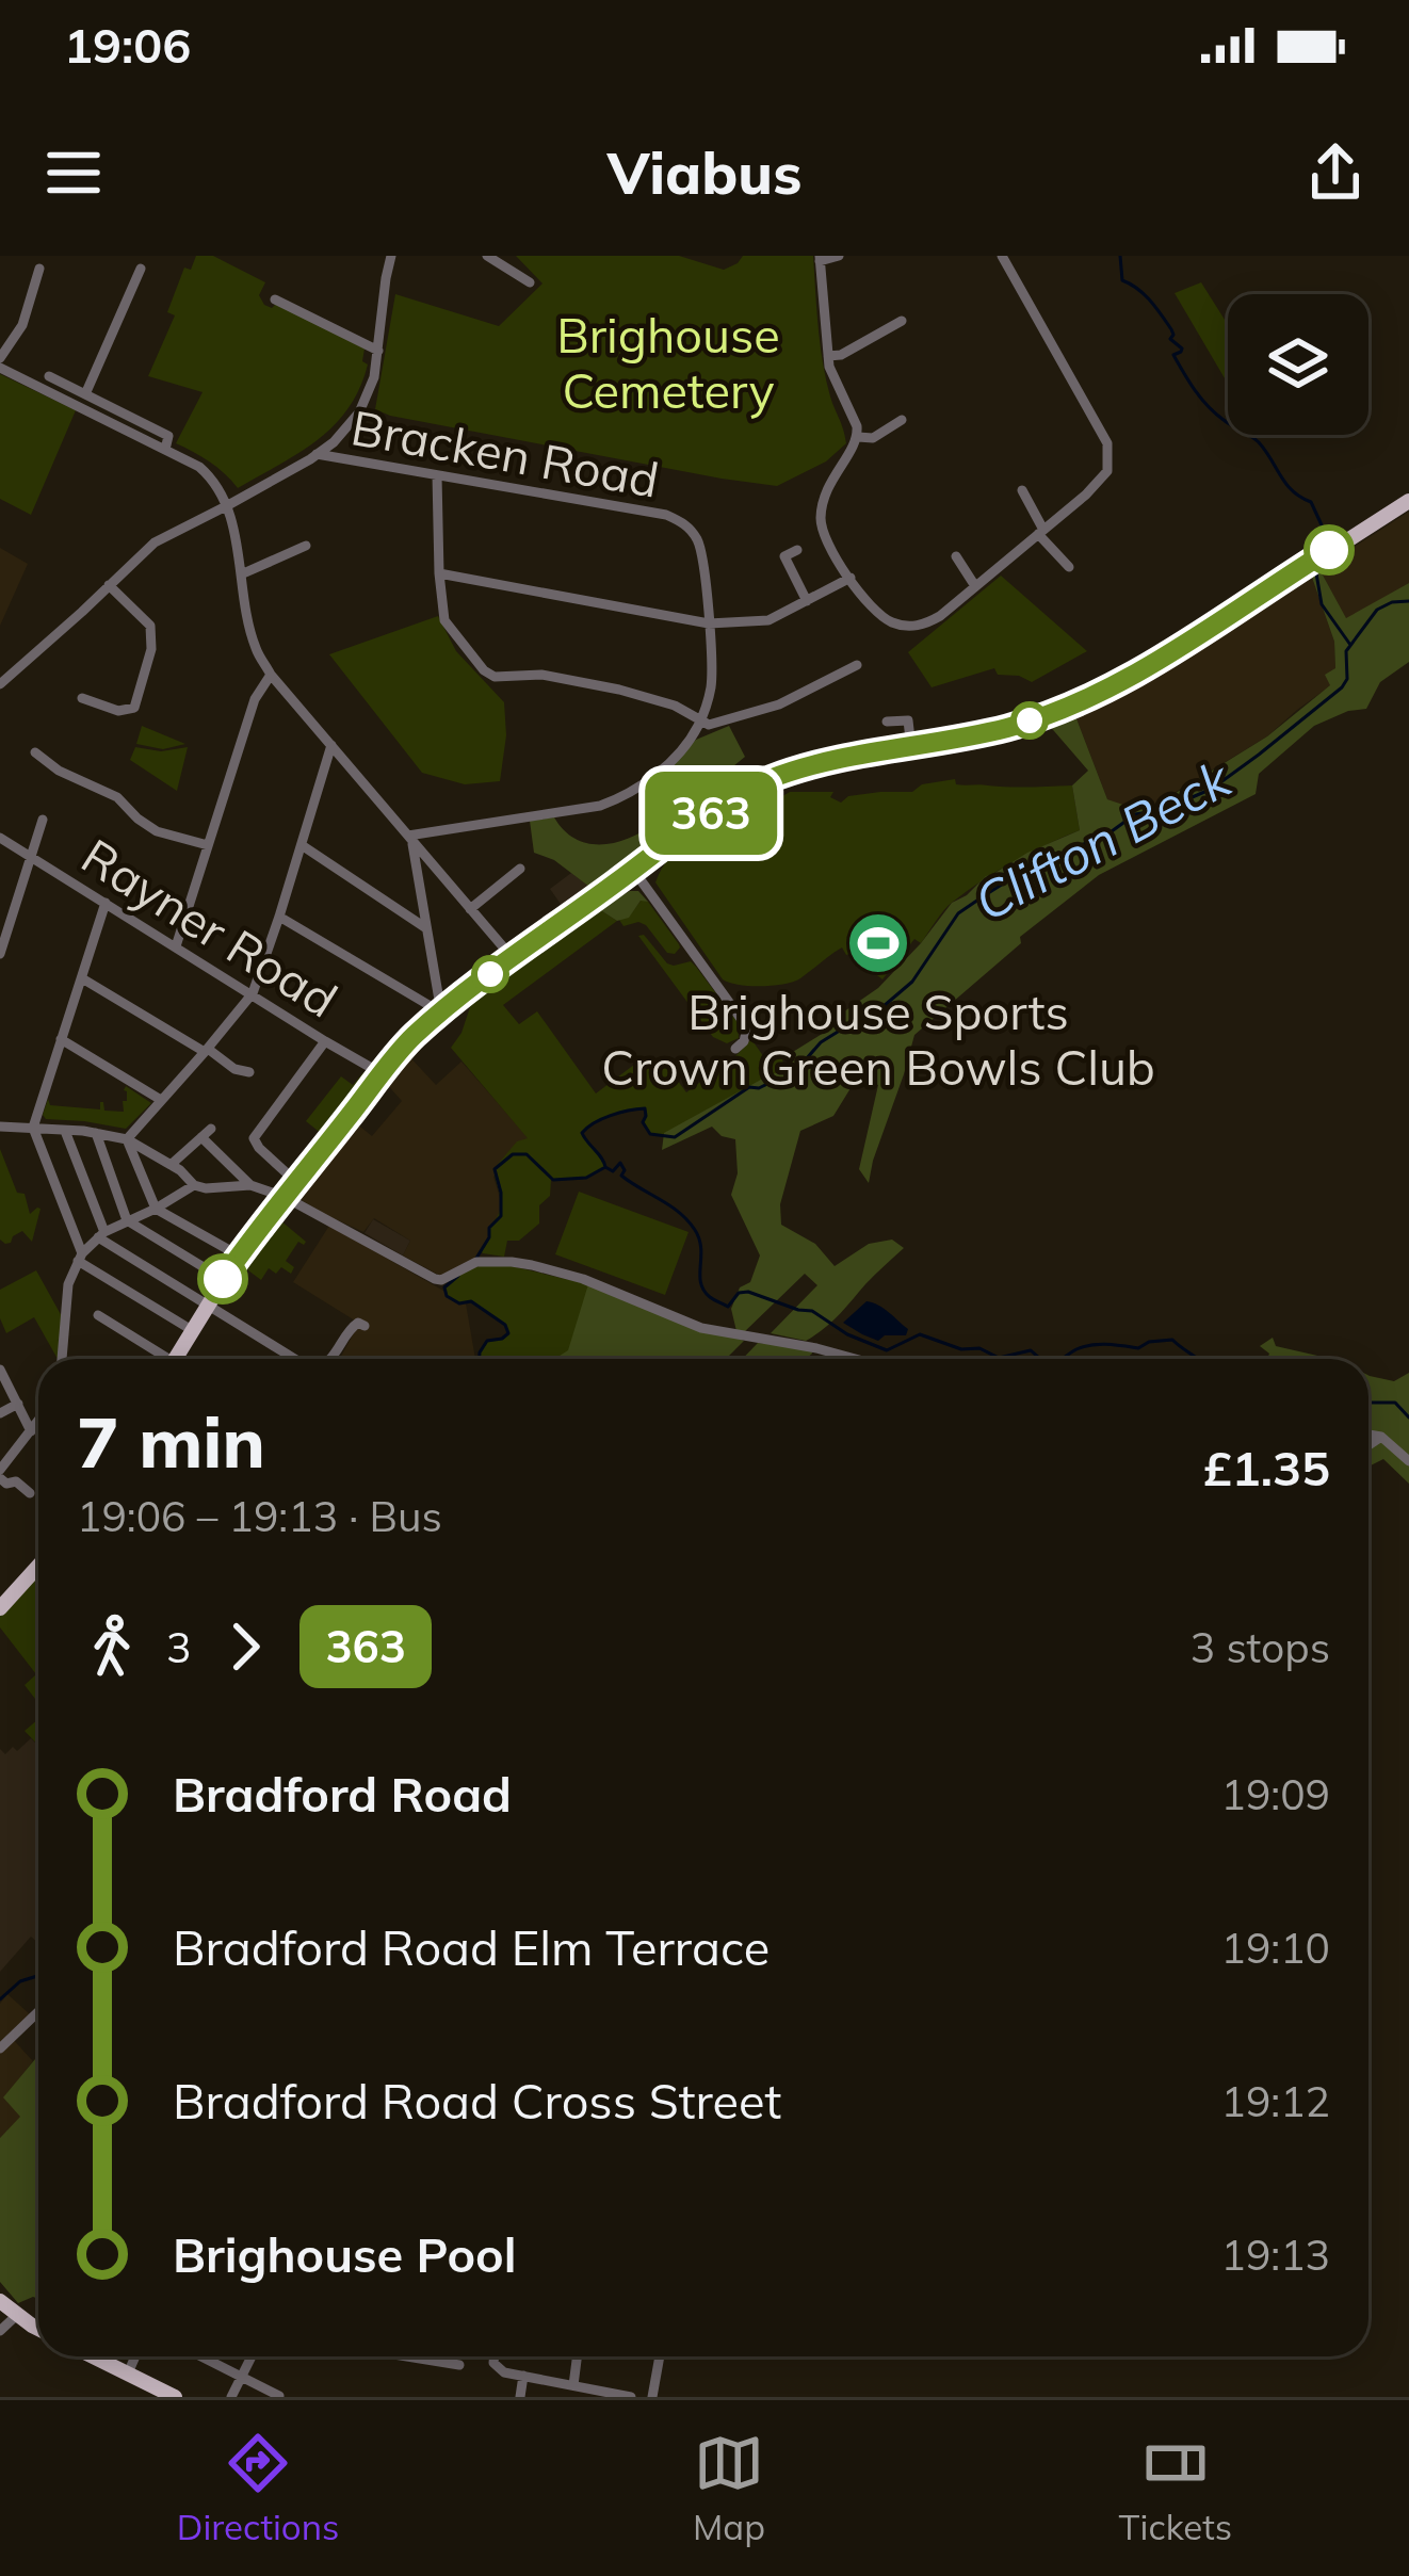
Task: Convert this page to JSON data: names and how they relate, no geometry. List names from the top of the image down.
{
  "streets": {
    "street": ["Bracken Road", "Rayner Road"]
  },
  "water": ["Clifton Beck"],
  "parks": ["Brighouse Cemetery"],
  "places": {
    "sports": ["Brighouse Sports Crown Green Bowls Club"]
  },
  "lines": ["bus line 363"],
  "page": {
    "status": "19:06",
    "header": "Viabus",
    "on_map": "363",
    "heading": ["7 min", "19:06 – 19:13 · Bus", "£1.35"],
    "legs": ["3", "363", "3 stops"],
    "list": [
      {
        "name": "Bradford Road",
        "value": "19:09"
      },
      {
        "name": "Bradford Road Elm Terrace",
        "value": "19:10"
      },
      {
        "name": "Bradford Road Cross Street",
        "value": "19:12"
      },
      {
        "name": "Brighouse Pool",
        "value": "19:13"
      }
    ],
    "tabs": ["Directions", "Map", "Tickets"]
  }
}
